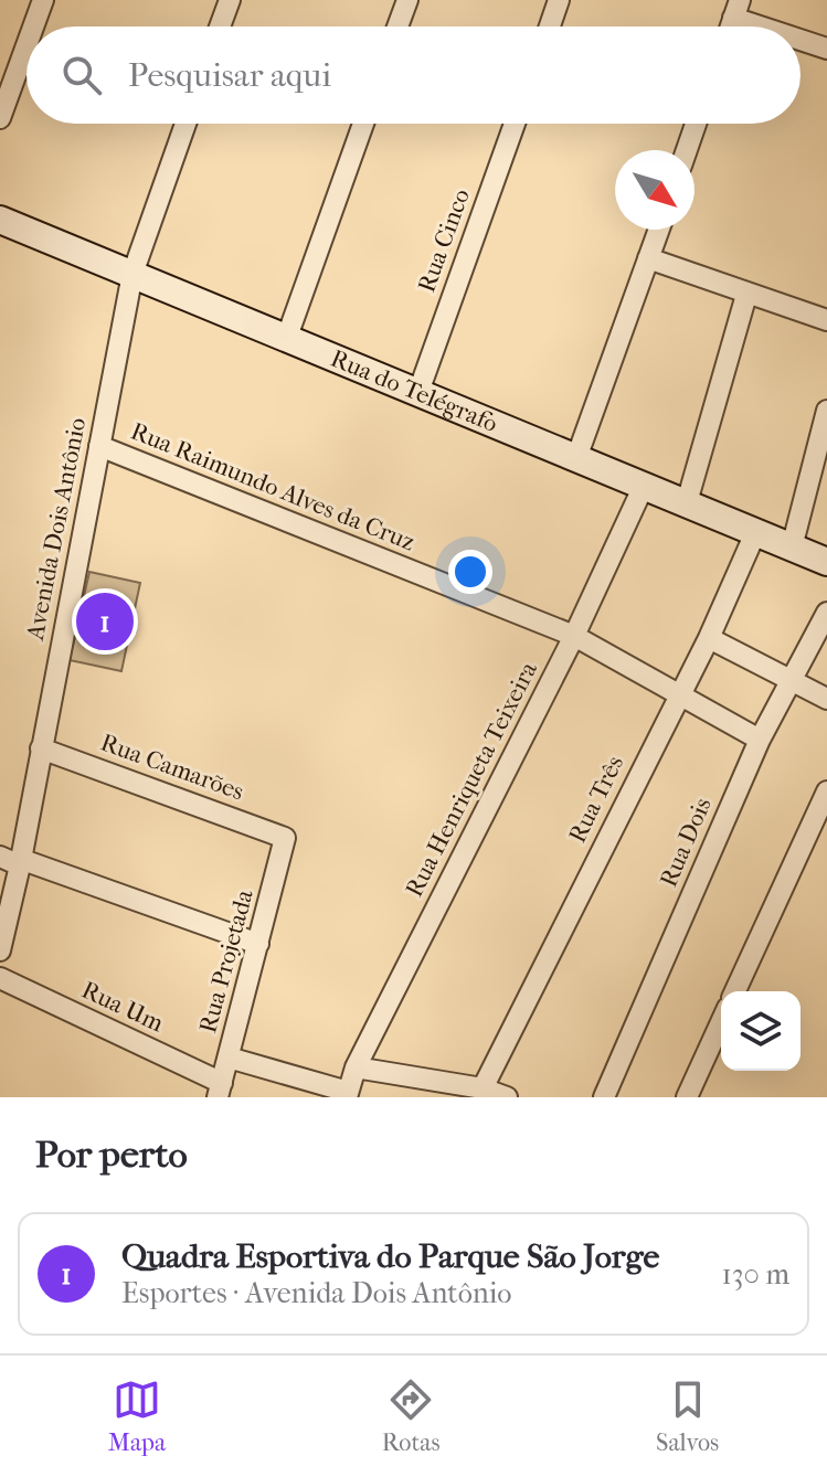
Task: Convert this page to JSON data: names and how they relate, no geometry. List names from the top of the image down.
{
  "streets": {
    "street": [
      "Rua Cinco",
      "Rua do Telégrafo",
      "Rua Raimundo Alves da Cruz",
      "Avenida Dois Antônio",
      "Rua Camarões",
      "Rua Henriqueta Teixeira",
      "Rua Três",
      "Rua Dois",
      "Rua Projetada",
      "Rua Um"
    ]
  },
  "crossings": [
    ["Rua Cinco", "Rua do Telégrafo"],
    ["Rua do Telégrafo", "Avenida Dois Antônio"],
    ["Rua do Telégrafo", "Rua Henriqueta Teixeira"],
    ["Rua do Telégrafo", "Rua Três"],
    ["Rua Raimundo Alves da Cruz", "Avenida Dois Antônio"],
    ["Rua Raimundo Alves da Cruz", "Rua Henriqueta Teixeira"],
    ["Rua Raimundo Alves da Cruz", "Rua Três"],
    ["Rua Raimundo Alves da Cruz", "Rua Dois"],
    ["Avenida Dois Antônio", "Rua Camarões"],
    ["Rua Camarões", "Rua Projetada"],
    ["Rua Projetada", "Rua Um"]
  ],
  "north": "bottom right",
  "page": {
    "search": "Pesquisar aqui",
    "pins": "1",
    "heading": "Por perto",
    "list": [
      {
        "mark": "1",
        "name": "Quadra Esportiva do Parque São Jorge",
        "note": "Esportes · Avenida Dois Antônio",
        "value": "130 m"
      }
    ],
    "nav": ["Mapa", "Rotas", "Salvos"]
  }
}
